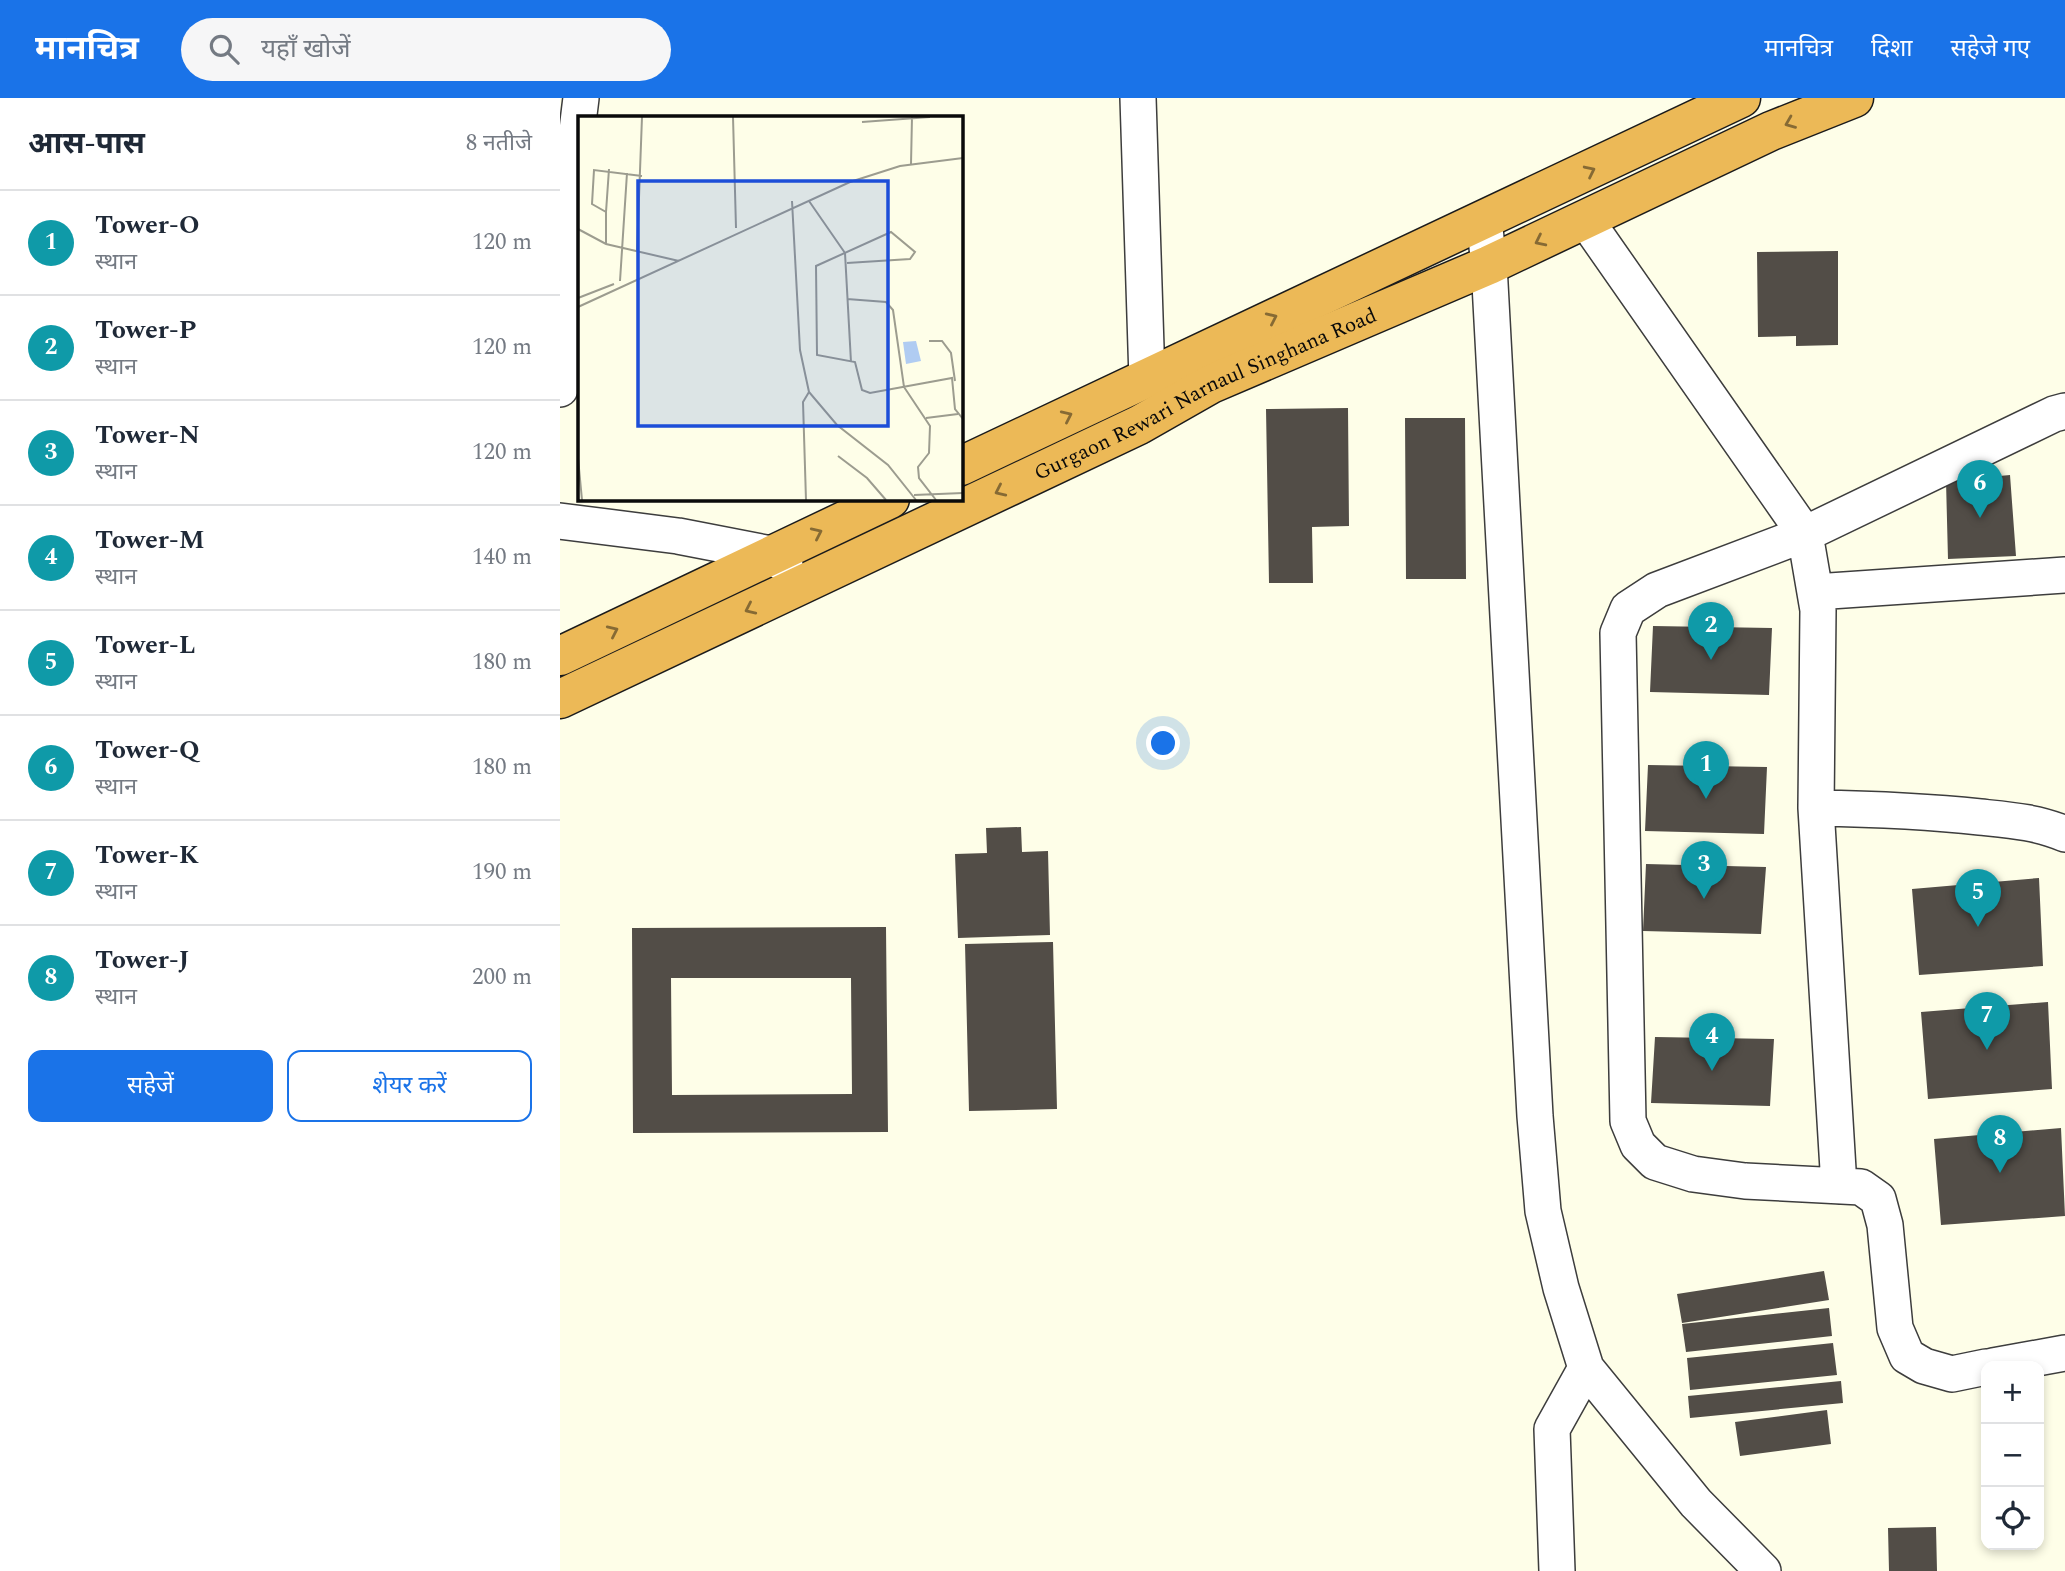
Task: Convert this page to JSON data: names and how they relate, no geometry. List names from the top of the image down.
{
  "streets": {
    "highway": ["Gurgaon Rewari Narnaul Singhana Road"]
  },
  "page": {
    "header": "मानचित्र",
    "search": "यहाँ खोजें",
    "nav": ["मानचित्र", "दिशा", "सहेजे गए"],
    "heading": ["आस-पास", "8 नतीजे"],
    "list": [
      {
        "mark": "1",
        "name": "Tower-O",
        "note": "स्थान",
        "value": "120 m"
      },
      {
        "mark": "2",
        "name": "Tower-P",
        "note": "स्थान",
        "value": "120 m"
      },
      {
        "mark": "3",
        "name": "Tower-N",
        "note": "स्थान",
        "value": "120 m"
      },
      {
        "mark": "4",
        "name": "Tower-M",
        "note": "स्थान",
        "value": "140 m"
      },
      {
        "mark": "5",
        "name": "Tower-L",
        "note": "स्थान",
        "value": "180 m"
      },
      {
        "mark": "6",
        "name": "Tower-Q",
        "note": "स्थान",
        "value": "180 m"
      },
      {
        "mark": "7",
        "name": "Tower-K",
        "note": "स्थान",
        "value": "190 m"
      },
      {
        "mark": "8",
        "name": "Tower-J",
        "note": "स्थान",
        "value": "200 m"
      }
    ],
    "pins": [
      "6",
      "2",
      "1",
      "3",
      "5",
      "7",
      "4",
      "8"
    ],
    "buttons": ["सहेजें", "शेयर करें"],
    "map_buttons": ["+", "−"]
  }
}
